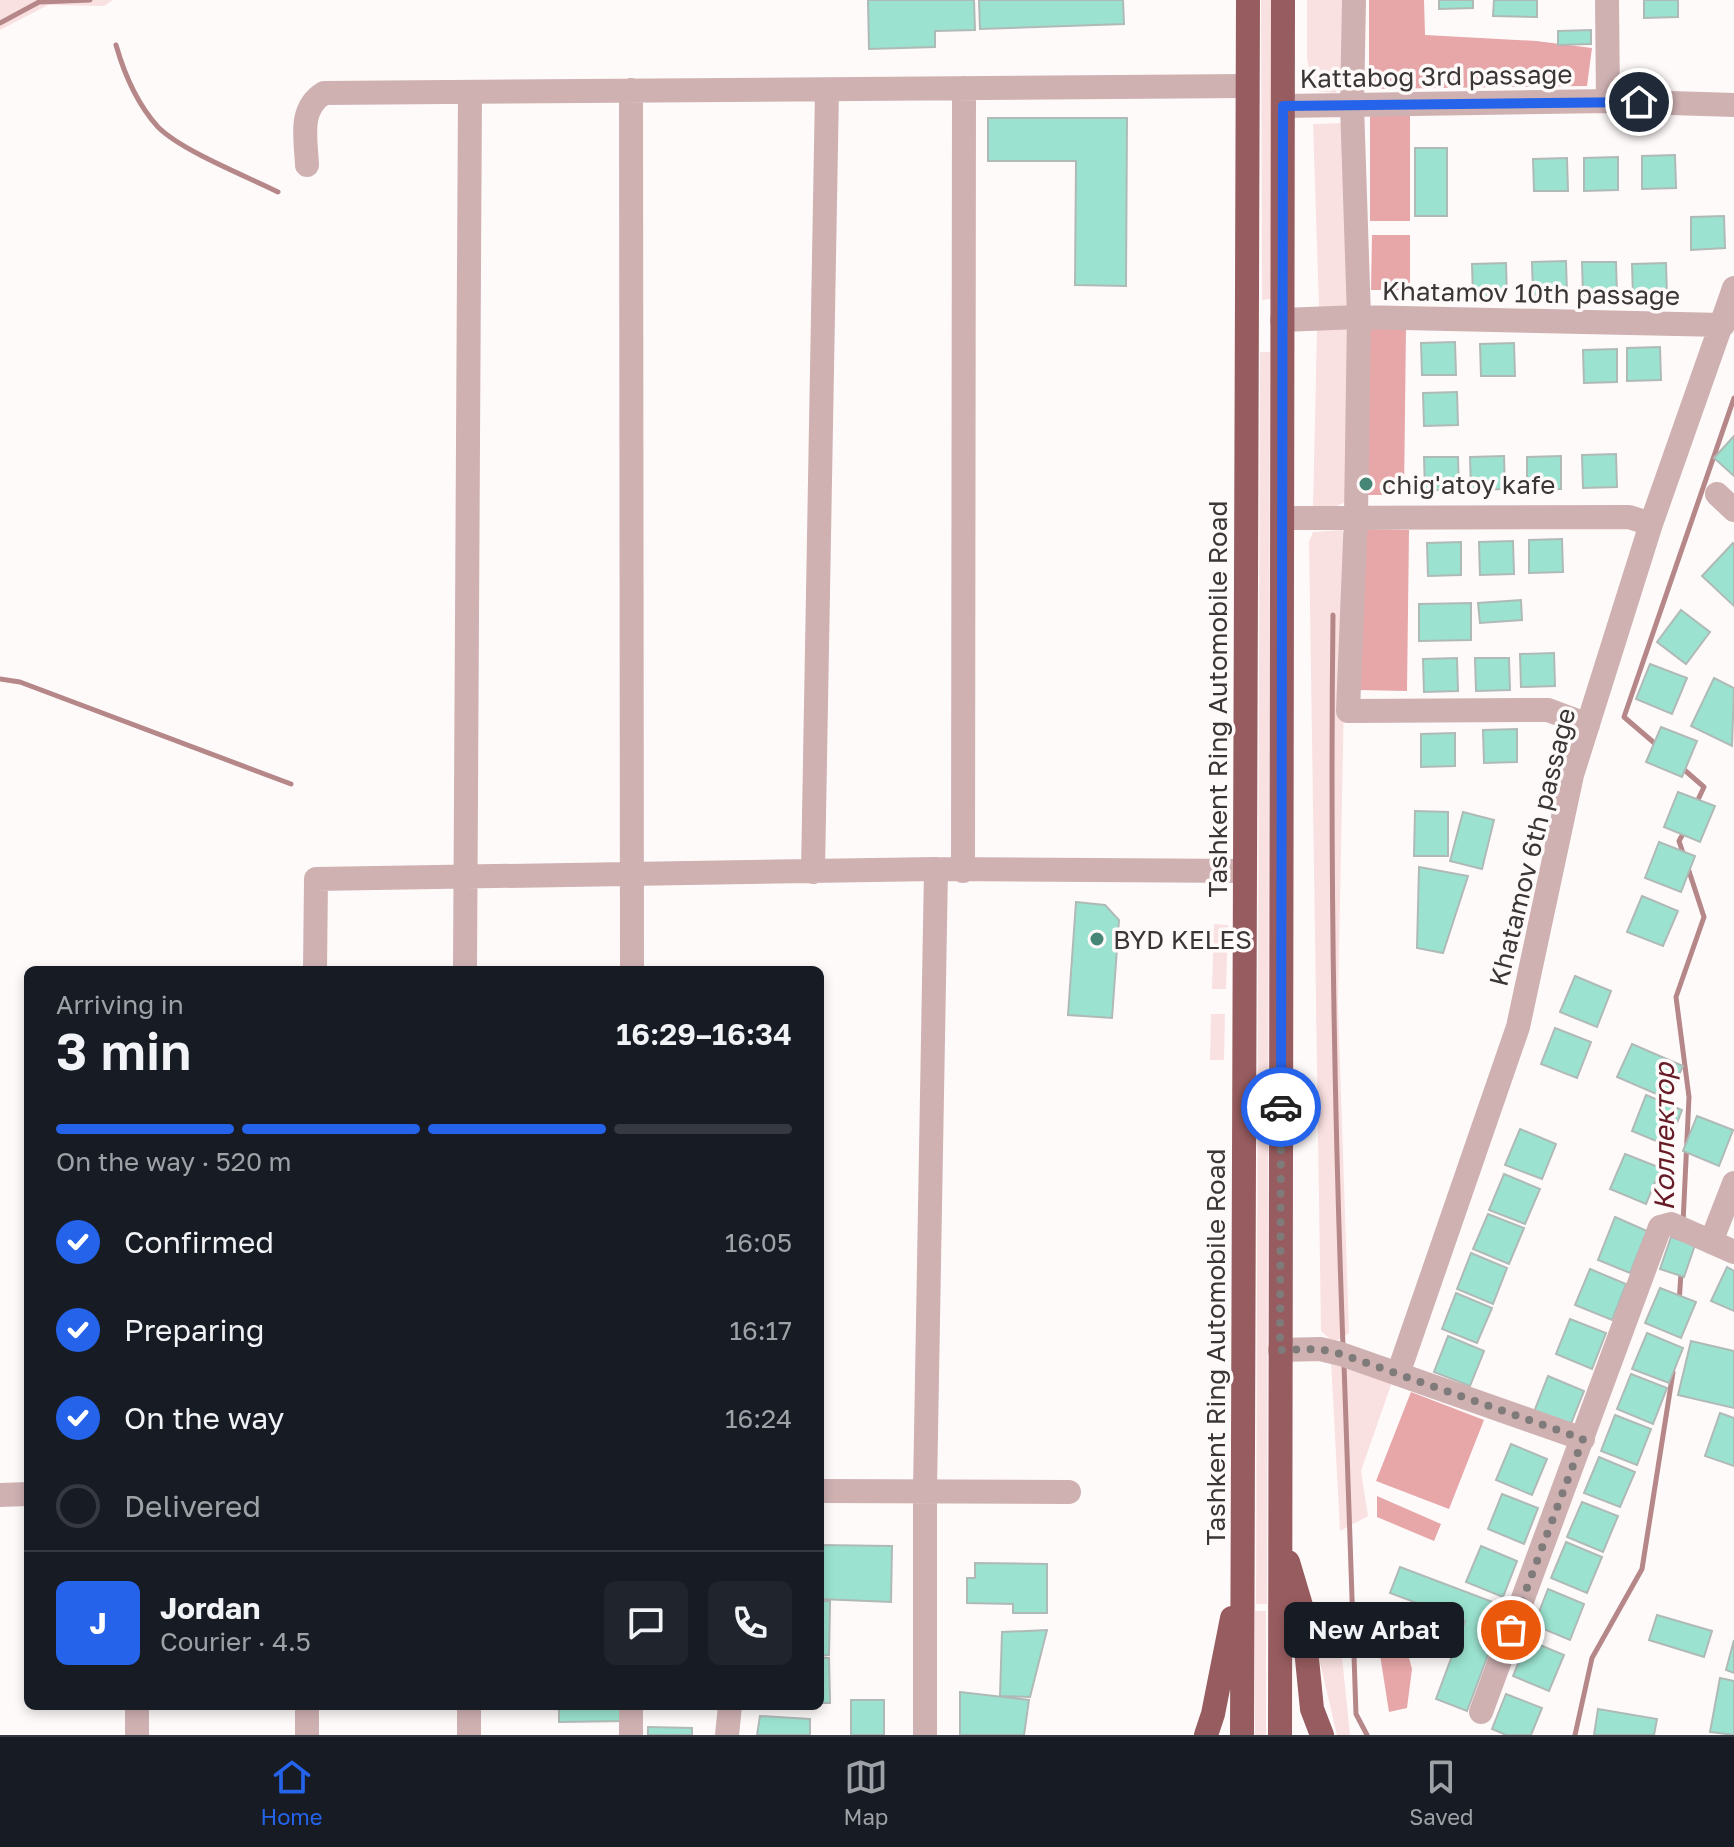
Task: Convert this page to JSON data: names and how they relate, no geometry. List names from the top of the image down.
{
  "streets": {
    "highway": ["Tashkent Ring Automobile Road"],
    "street": ["Kattabog 3rd passage", "Khatamov 10th passage", "Khatamov 6th passage"]
  },
  "crossings": [
    ["Kattabog 3rd passage", "Khatamov 10th passage"],
    ["Khatamov 10th passage", "Khatamov 6th passage"]
  ],
  "water": ["Коллектор"],
  "places": ["chig'atoy kafe", "BYD KELES", "New Arbat"],
  "page": {
    "heading": ["3 min", "Arriving in", "16:29–16:34"],
    "panel": ["Jordan", "Courier · 4.5"],
    "bar": "On the way · 520 m",
    "list": [
      ["Confirmed", "16:05"],
      ["Preparing", "16:17"],
      ["On the way", "16:24"],
      "Delivered"
    ],
    "round": "J",
    "bubble": "New Arbat",
    "tabs": ["Home", "Map", "Saved"]
  }
}
